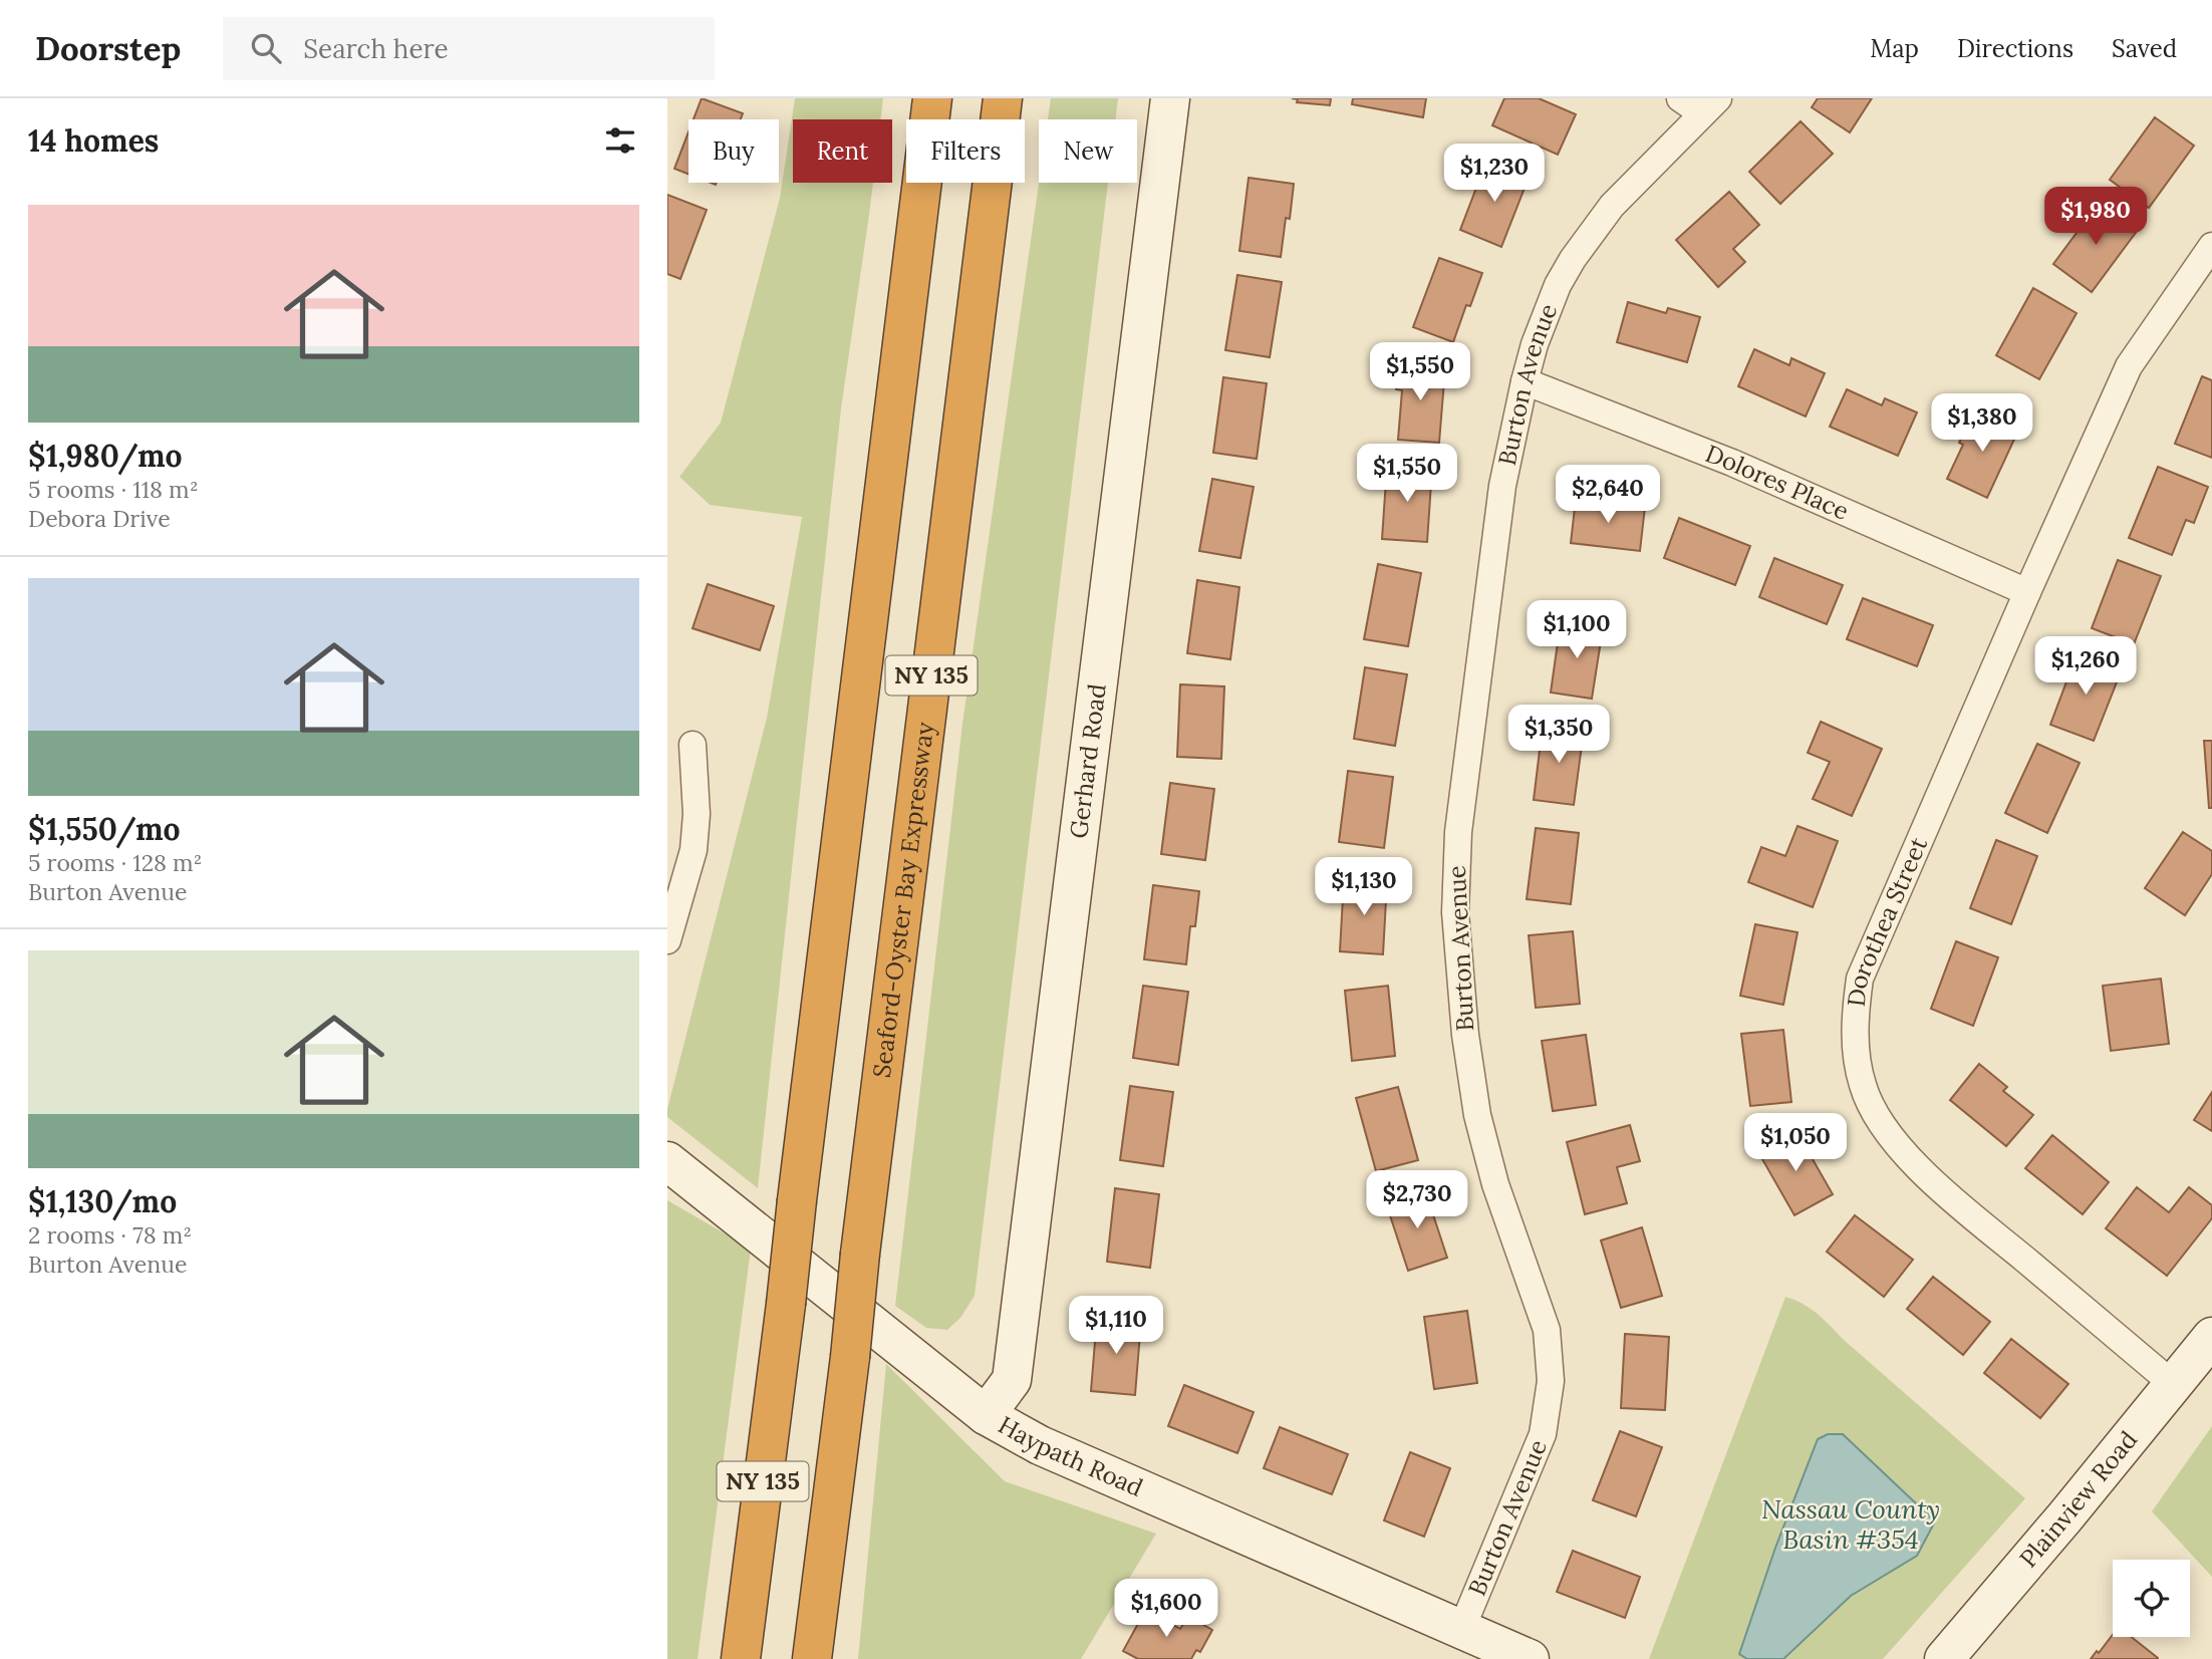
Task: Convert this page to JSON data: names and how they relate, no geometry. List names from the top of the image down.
{
  "streets": {
    "highway": ["NY 135", "Seaford-Oyster Bay Expressway"],
    "street": [
      "Burton Avenue",
      "Dolores Place",
      "Gerhard Road",
      "Dorothea Street",
      "Haypath Road",
      "Plainview Road"
    ]
  },
  "crossings": [
    ["Burton Avenue", "Dolores Place"],
    ["Burton Avenue", "Haypath Road"],
    ["Dolores Place", "Dorothea Street"],
    ["Gerhard Road", "Haypath Road"],
    ["Dorothea Street", "Plainview Road"]
  ],
  "water": ["Nassau County Basin #354"],
  "page": {
    "header": "Doorstep",
    "search": "Search here",
    "nav": ["Map", "Directions", "Saved"],
    "heading": "14 homes",
    "chip": [
      "Buy",
      "Rent",
      "Filters",
      "New"
    ],
    "price": [
      "$1,230",
      "$1,980",
      "$1,550",
      "$1,380",
      "$1,550",
      "$2,640",
      "$1,100",
      "$1,260",
      "$1,350",
      "$1,130",
      "$1,050",
      "$2,730",
      "$1,110",
      "$1,600"
    ],
    "list": [
      {
        "name": "$1,980/mo",
        "note": "5 rooms · 118 m² · Debora Drive"
      },
      {
        "name": "$1,550/mo",
        "note": "5 rooms · 128 m² · Burton Avenue"
      },
      {
        "name": "$1,130/mo",
        "note": "2 rooms · 78 m² · Burton Avenue"
      }
    ]
  }
}
